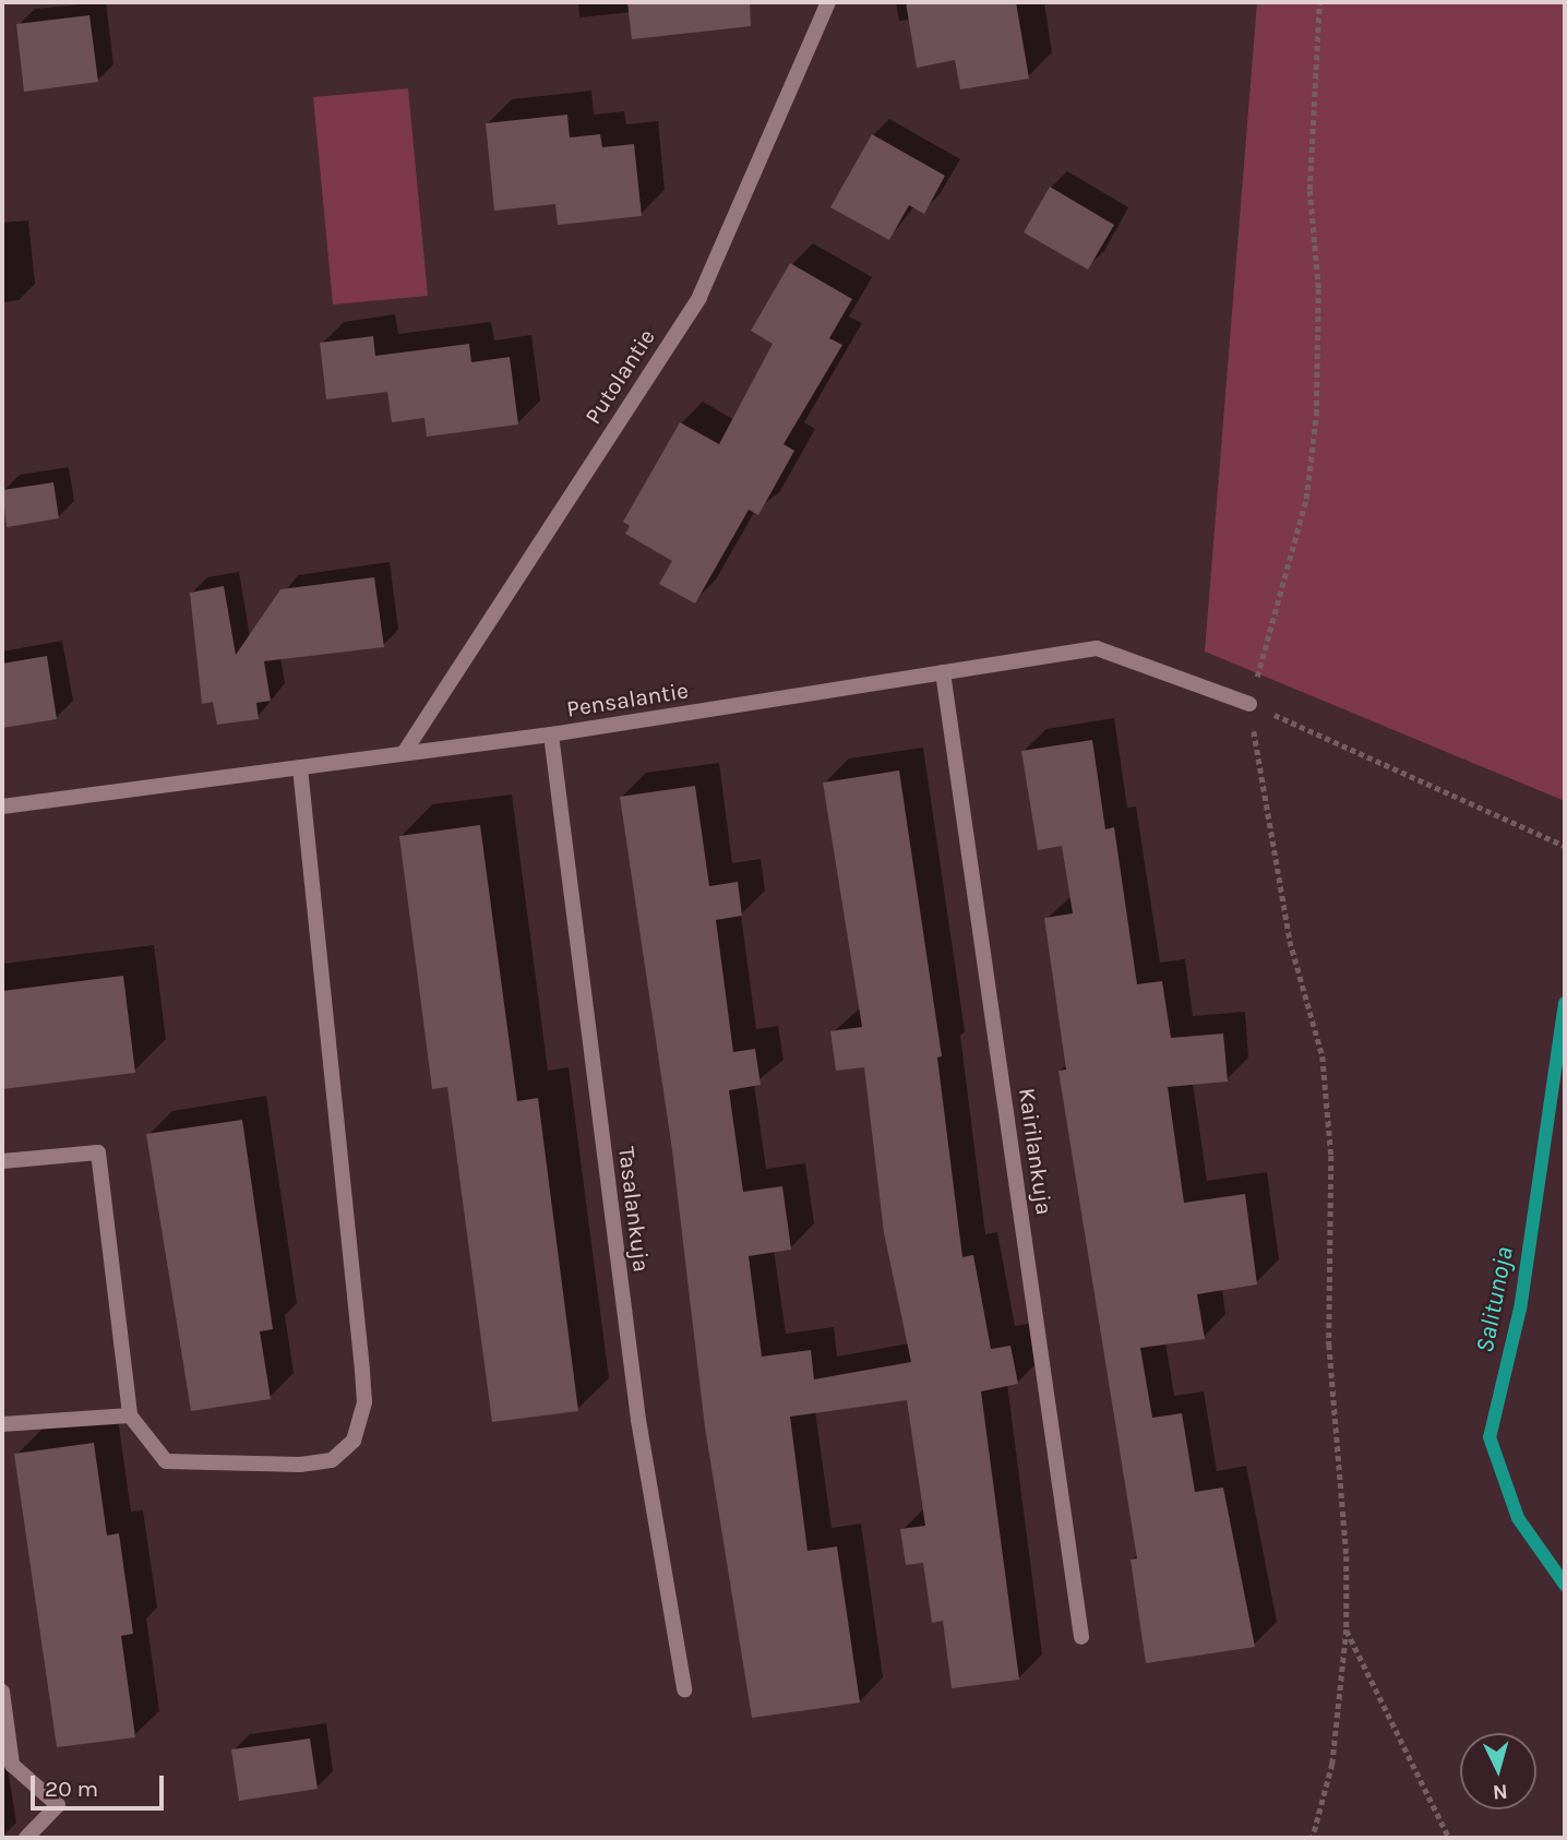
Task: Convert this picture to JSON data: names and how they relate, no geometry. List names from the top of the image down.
{
  "streets": {
    "street": [
      "Putolantie",
      "Pensalantie",
      "Kairilankuja",
      "Tasalankuja"
    ]
  },
  "crossings": [
    ["Putolantie", "Pensalantie"],
    ["Pensalantie", "Kairilankuja"],
    ["Pensalantie", "Tasalankuja"]
  ],
  "water": ["Salitunoja"],
  "scale_bar": "20 m",
  "north": "bottom"
}
